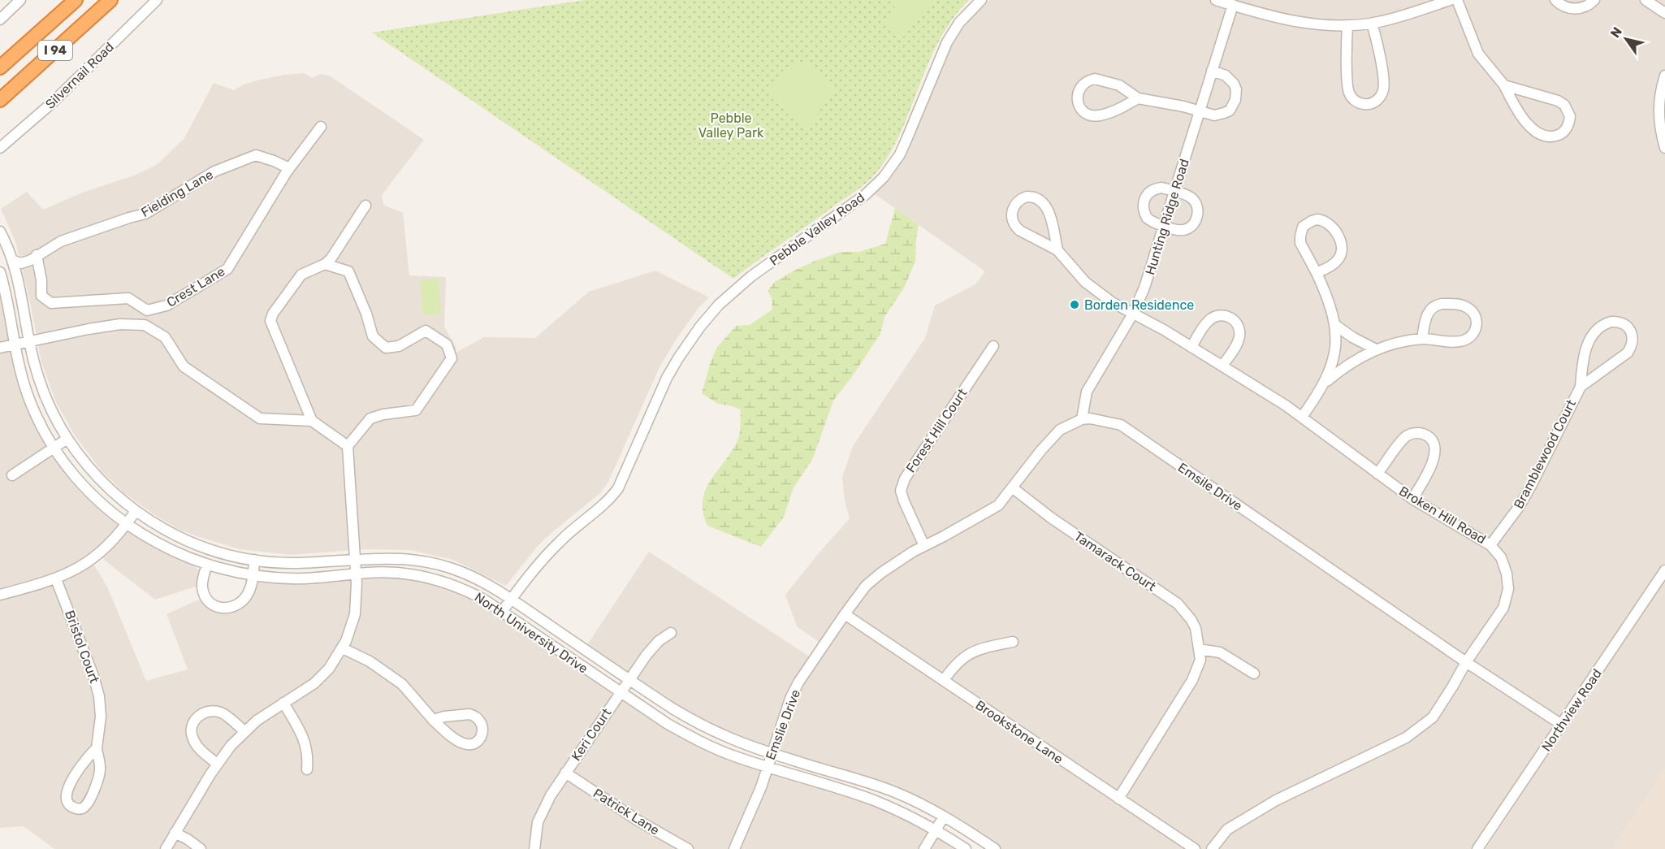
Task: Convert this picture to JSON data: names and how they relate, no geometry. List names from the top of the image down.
{
  "streets": {
    "highway": ["I 94"],
    "street": [
      "Silvernail Road",
      "Fielding Lane",
      "Hunting Ridge Road",
      "Pebble Valley Road",
      "Crest Lane",
      "Forest Hill Court",
      "Bramblewood Court",
      "Emsile Drive",
      "Broken Hill Road",
      "Tamarack Court",
      "North University Drive",
      "Bristol Court",
      "Northview Road",
      "Emslie Drive",
      "Brookstone Lane",
      "Keri Court",
      "Patrick Lane"
    ]
  },
  "crossings": [
    ["Fielding Lane", "Crest Lane"],
    ["Fielding Lane", "North University Drive"],
    ["Hunting Ridge Road", "Emsile Drive"],
    ["Hunting Ridge Road", "Broken Hill Road"],
    ["Pebble Valley Road", "North University Drive"],
    ["Forest Hill Court", "Emslie Drive"],
    ["Bramblewood Court", "Broken Hill Road"],
    ["Emsile Drive", "Broken Hill Road"],
    ["Emsile Drive", "Northview Road"],
    ["Tamarack Court", "Brookstone Lane"],
    ["North University Drive", "Emslie Drive"],
    ["North University Drive", "Keri Court"],
    ["Emslie Drive", "Brookstone Lane"],
    ["Keri Court", "Patrick Lane"]
  ],
  "parks": ["Pebble Valley Park"],
  "places": ["Borden Residence"],
  "north": "top left"
}
